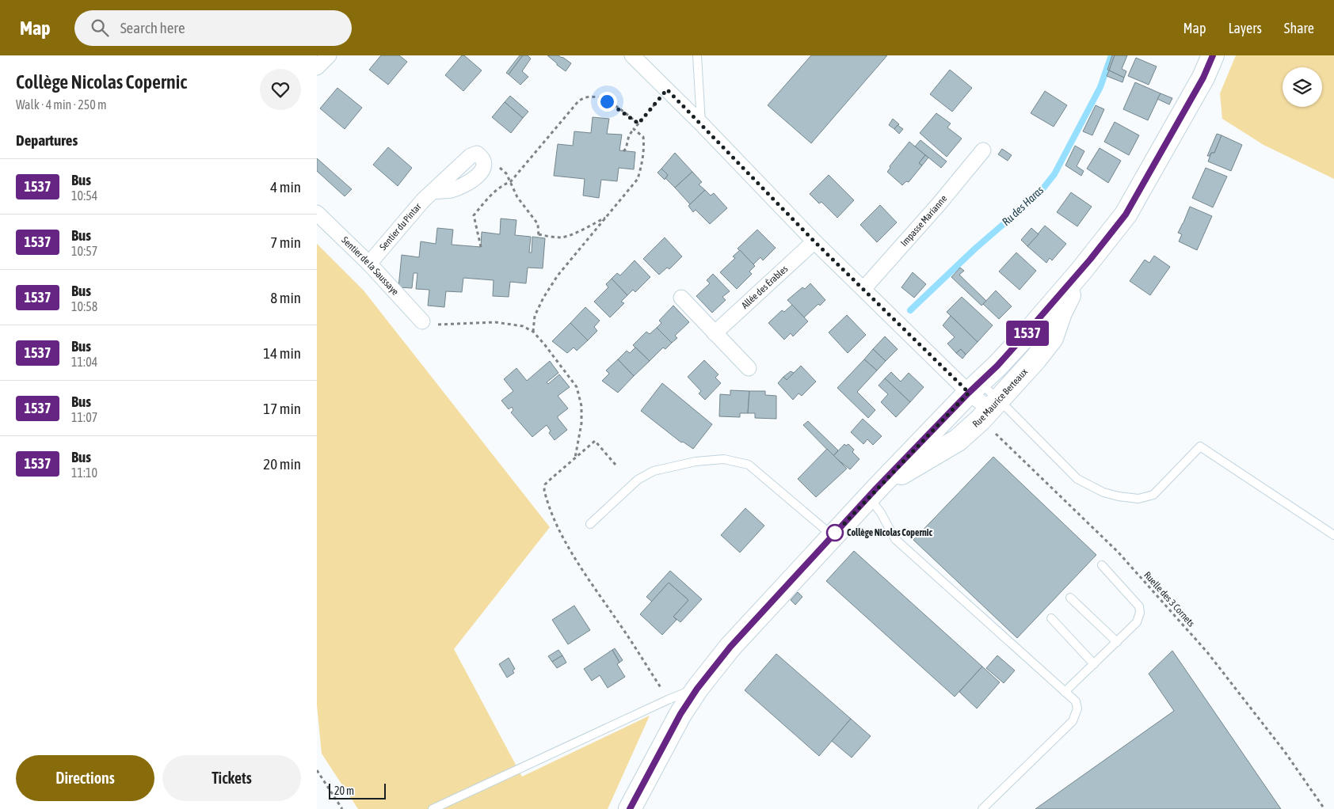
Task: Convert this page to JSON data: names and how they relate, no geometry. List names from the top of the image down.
{
  "streets": {
    "main road": ["Rue Maurice Berteaux"],
    "street": [
      "Impasse Marianne",
      "Sentier du Pintar",
      "Sentier de la Saussaye",
      "Allée des Érables"
    ],
    "path": ["Ruelle des 3 Cornets"]
  },
  "crossings": [
    ["Sentier du Pintar", "Sentier de la Saussaye"],
    ["Rue Maurice Berteaux", "Ruelle des 3 Cornets"]
  ],
  "water": ["Ru des Haras"],
  "places": ["Collège Nicolas Copernic"],
  "lines": ["bus line 1537"],
  "scale_bar": "20 m",
  "page": {
    "header": "Map",
    "search": "Search here",
    "nav": ["Map", "Layers", "Share"],
    "heading": [
      ["Collège Nicolas Copernic", "Walk · 4 min · 250 m"],
      "Departures"
    ],
    "on_map": "1537",
    "list": [
      {
        "mark": "1537",
        "name": "Bus",
        "note": "10:54",
        "value": "4 min"
      },
      {
        "mark": "1537",
        "name": "Bus",
        "note": "10:57",
        "value": "7 min"
      },
      {
        "mark": "1537",
        "name": "Bus",
        "note": "10:58",
        "value": "8 min"
      },
      {
        "mark": "1537",
        "name": "Bus",
        "note": "11:04",
        "value": "14 min"
      },
      {
        "mark": "1537",
        "name": "Bus",
        "note": "11:07",
        "value": "17 min"
      },
      {
        "mark": "1537",
        "name": "Bus",
        "note": "11:10",
        "value": "20 min"
      }
    ],
    "buttons": ["Directions", "Tickets"],
    "scale": "20 m"
  }
}
